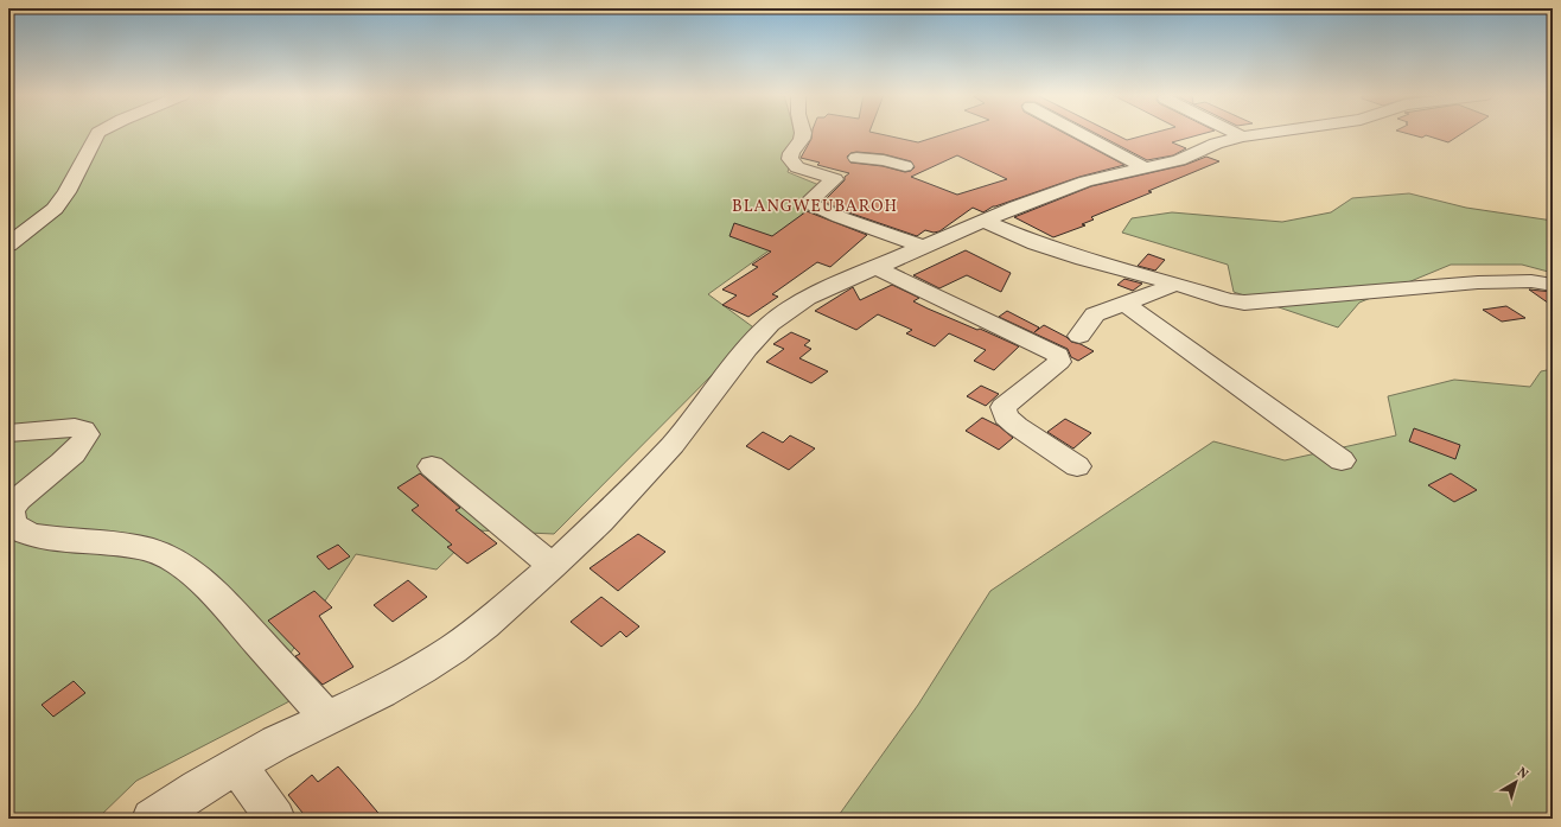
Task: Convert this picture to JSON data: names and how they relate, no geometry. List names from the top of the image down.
{
  "districts": ["BLANGWEUBAROH"],
  "north": "top right"
}
